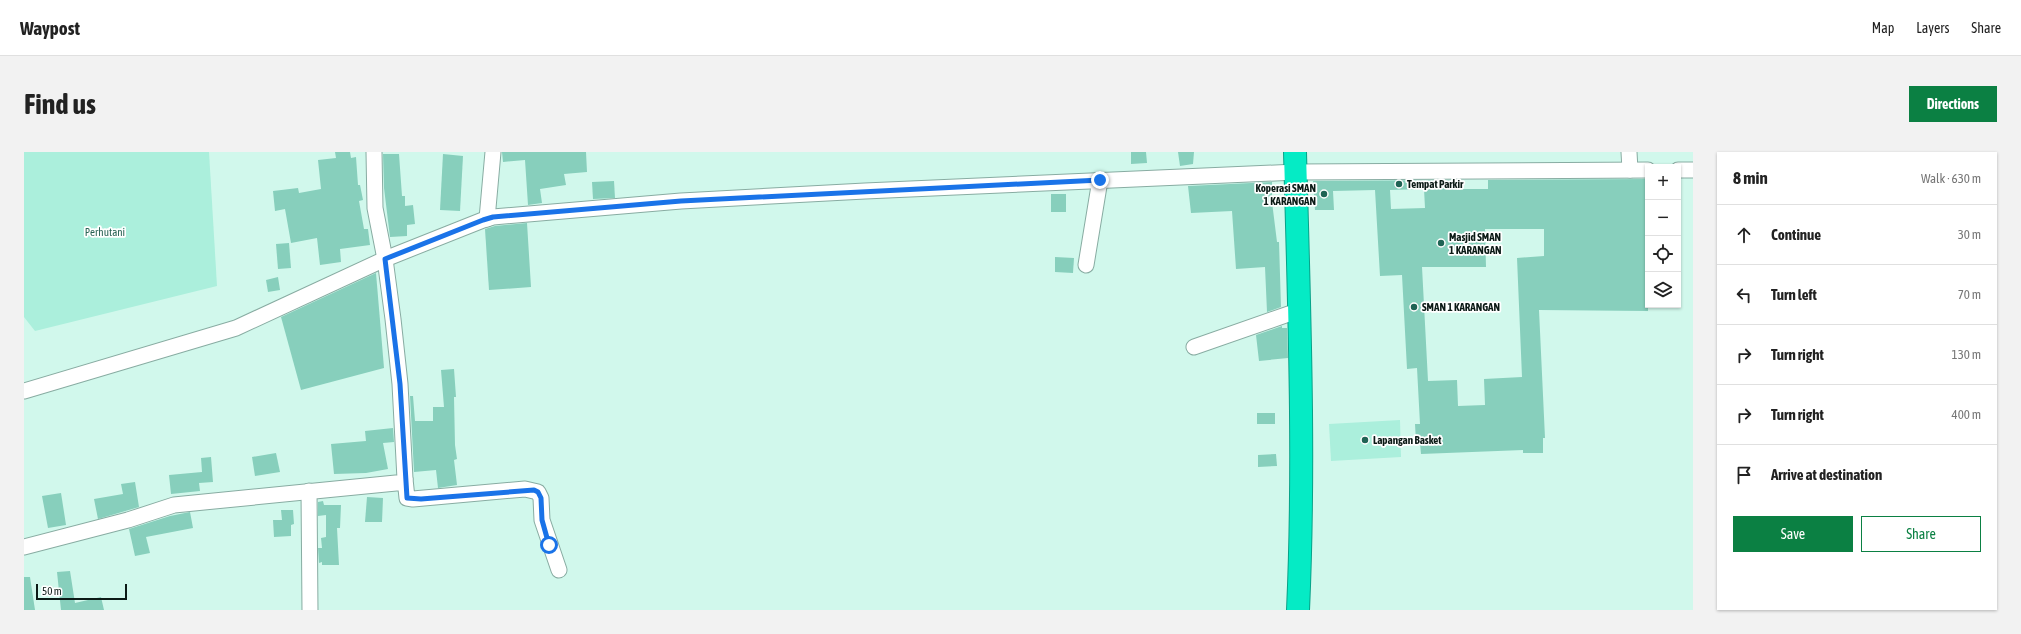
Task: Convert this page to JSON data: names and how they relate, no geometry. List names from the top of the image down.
{
  "parks": ["Perhutani"],
  "places": [
    "Tempat Parkir",
    "Koperasi SMAN 1 KARANGAN",
    "Masjid SMAN 1 KARANGAN",
    "SMAN 1 KARANGAN",
    "Lapangan Basket"
  ],
  "scale_bar": "50 m",
  "page": {
    "header": "Waypost",
    "nav": ["Map", "Layers", "Share"],
    "buttons": [
      "Directions",
      ["Save", "Share"]
    ],
    "title": "Find us",
    "heading": ["8 min", "Walk · 630 m"],
    "map_buttons": ["+", "−"],
    "list": [
      ["Continue", "30 m"],
      ["Turn left", "70 m"],
      ["Turn right", "130 m"],
      ["Turn right", "400 m"],
      "Arrive at destination"
    ],
    "scale": "50 m"
  }
}
